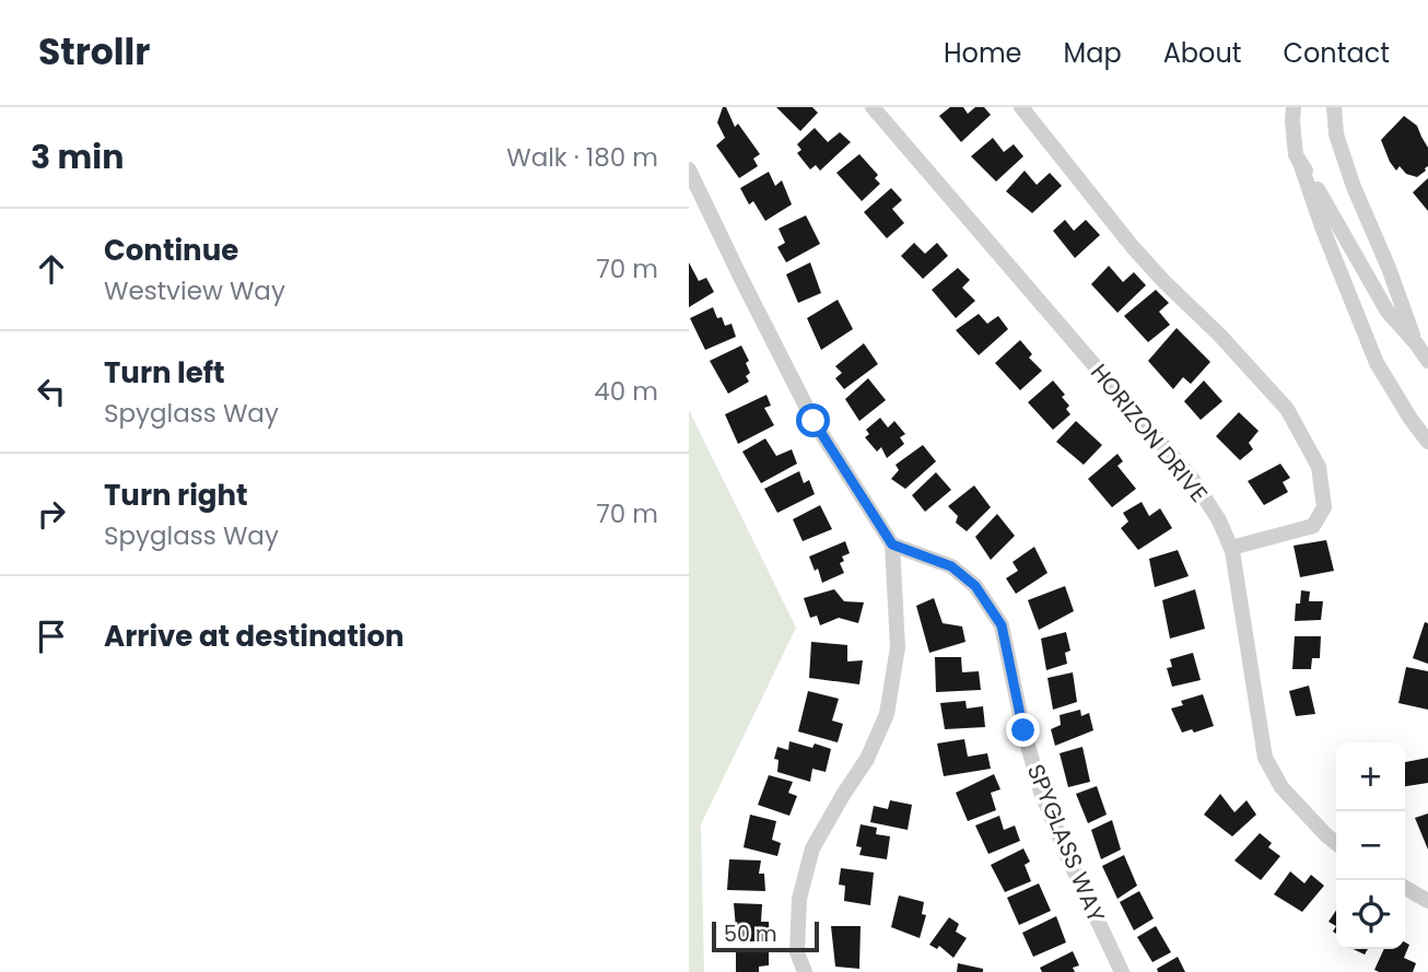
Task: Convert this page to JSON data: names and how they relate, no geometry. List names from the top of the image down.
{
  "streets": {
    "street": ["HORIZON DRIVE", "SPYGLASS WAY"]
  },
  "scale_bar": "50 m",
  "page": {
    "header": "Strollr",
    "nav": [
      "Home",
      "Map",
      "About",
      "Contact"
    ],
    "heading": ["3 min", "Walk · 180 m"],
    "list": [
      ["Continue", "Westview Way", "70 m"],
      ["Turn left", "Spyglass Way", "40 m"],
      ["Turn right", "Spyglass Way", "70 m"],
      "Arrive at destination"
    ],
    "map_buttons": ["+", "−"],
    "scale": "50 m"
  }
}
